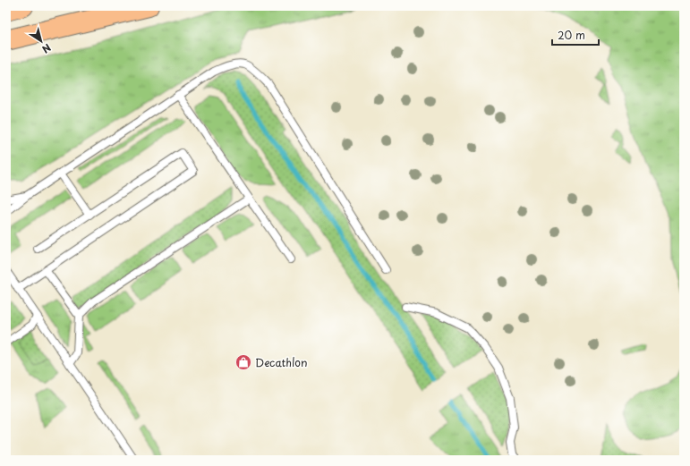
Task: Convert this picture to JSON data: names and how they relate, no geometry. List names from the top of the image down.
{
  "places": {
    "shop": ["Decathlon"]
  },
  "scale_bar": "20 m",
  "north": "bottom right"
}
